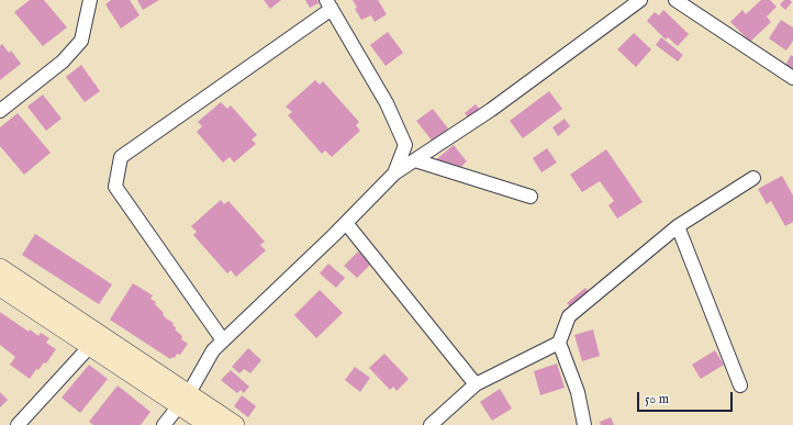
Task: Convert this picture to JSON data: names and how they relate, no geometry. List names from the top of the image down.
{
  "scale_bar": "50 m"
}
